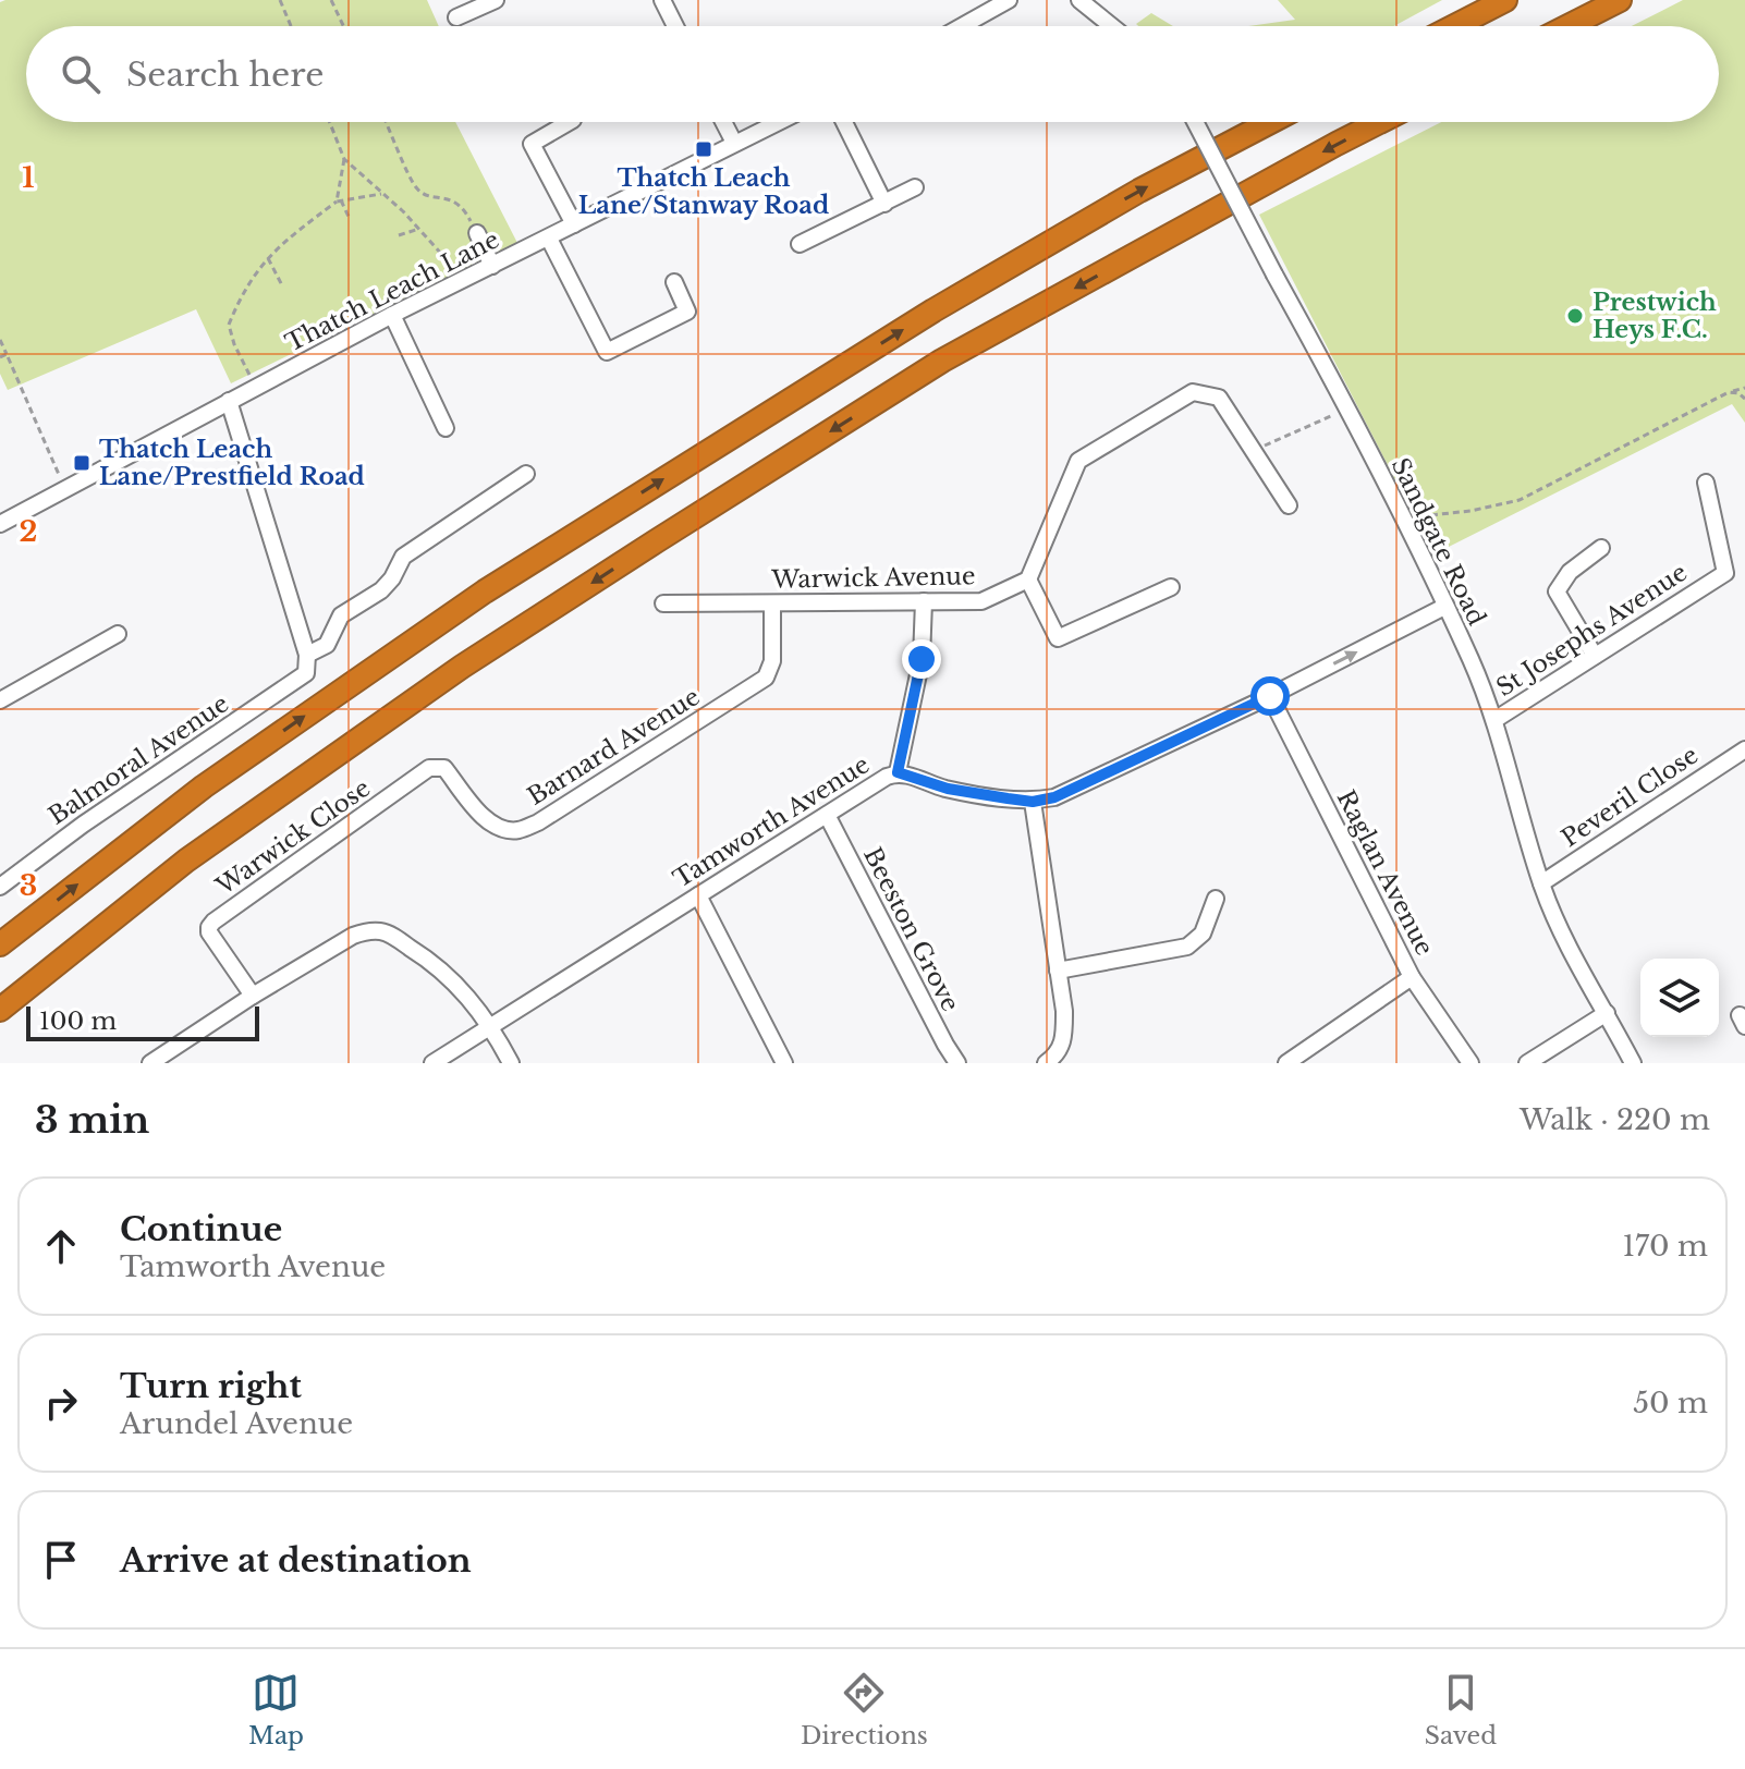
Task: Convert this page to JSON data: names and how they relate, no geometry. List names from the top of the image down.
{
  "streets": {
    "street": [
      "Thatch Leach Lane",
      "Sandgate Road",
      "Warwick Avenue",
      "St Josephs Avenue",
      "Barnard Avenue",
      "Balmoral Avenue",
      "Peveril Close",
      "Tamworth Avenue",
      "Warwick Close",
      "Raglan Avenue",
      "Beeston Grove"
    ]
  },
  "crossings": [
    ["Sandgate Road", "St Josephs Avenue"],
    ["Sandgate Road", "Peveril Close"],
    ["Sandgate Road", "Tamworth Avenue"],
    ["Warwick Avenue", "Barnard Avenue"],
    ["Barnard Avenue", "Warwick Close"],
    ["Tamworth Avenue", "Raglan Avenue"],
    ["Tamworth Avenue", "Beeston Grove"]
  ],
  "places": {
    "transit": ["Thatch Leach Lane/Stanway Road", "Thatch Leach Lane/Prestfield Road"],
    "other": ["Prestwich Heys F.C."]
  },
  "scale_bar": "100 m",
  "page": {
    "search": "Search here",
    "scale": "100 m",
    "heading": ["3 min", "Walk · 220 m"],
    "list": [
      ["Continue", "Tamworth Avenue", "170 m"],
      ["Turn right", "Arundel Avenue", "50 m"],
      "Arrive at destination"
    ],
    "nav": ["Map", "Directions", "Saved"]
  },
  "grid": {
    "rows": ["1", "2", "3"]
  }
}
